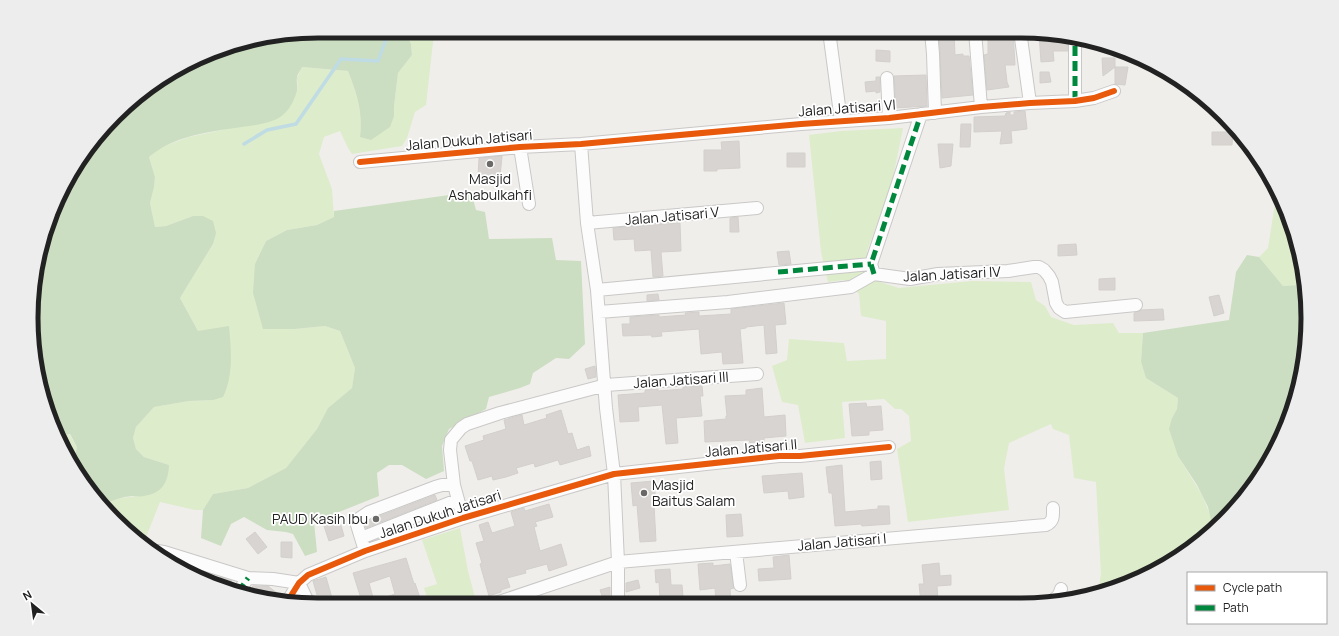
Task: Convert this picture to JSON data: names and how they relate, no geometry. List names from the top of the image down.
{
  "streets": {
    "street": [
      "Jalan Jatisari VI",
      "Jalan Dukuh Jatisari",
      "Jalan Jatisari V",
      "Jalan Jatisari IV",
      "Jalan Jatisari III",
      "Jalan Jatisari II",
      "Jalan Jatisari I"
    ]
  },
  "crossings": [
    ["Jalan Jatisari VI", "Jalan Dukuh Jatisari"],
    ["Jalan Dukuh Jatisari", "Jalan Jatisari III"],
    ["Jalan Dukuh Jatisari", "Jalan Jatisari II"]
  ],
  "places": ["Masjid Ashabulkahfi", "Masjid Baitus Salam", "PAUD Kasih Ibu"],
  "legend": ["Cycle path", "Path"],
  "north": "top left"
}
